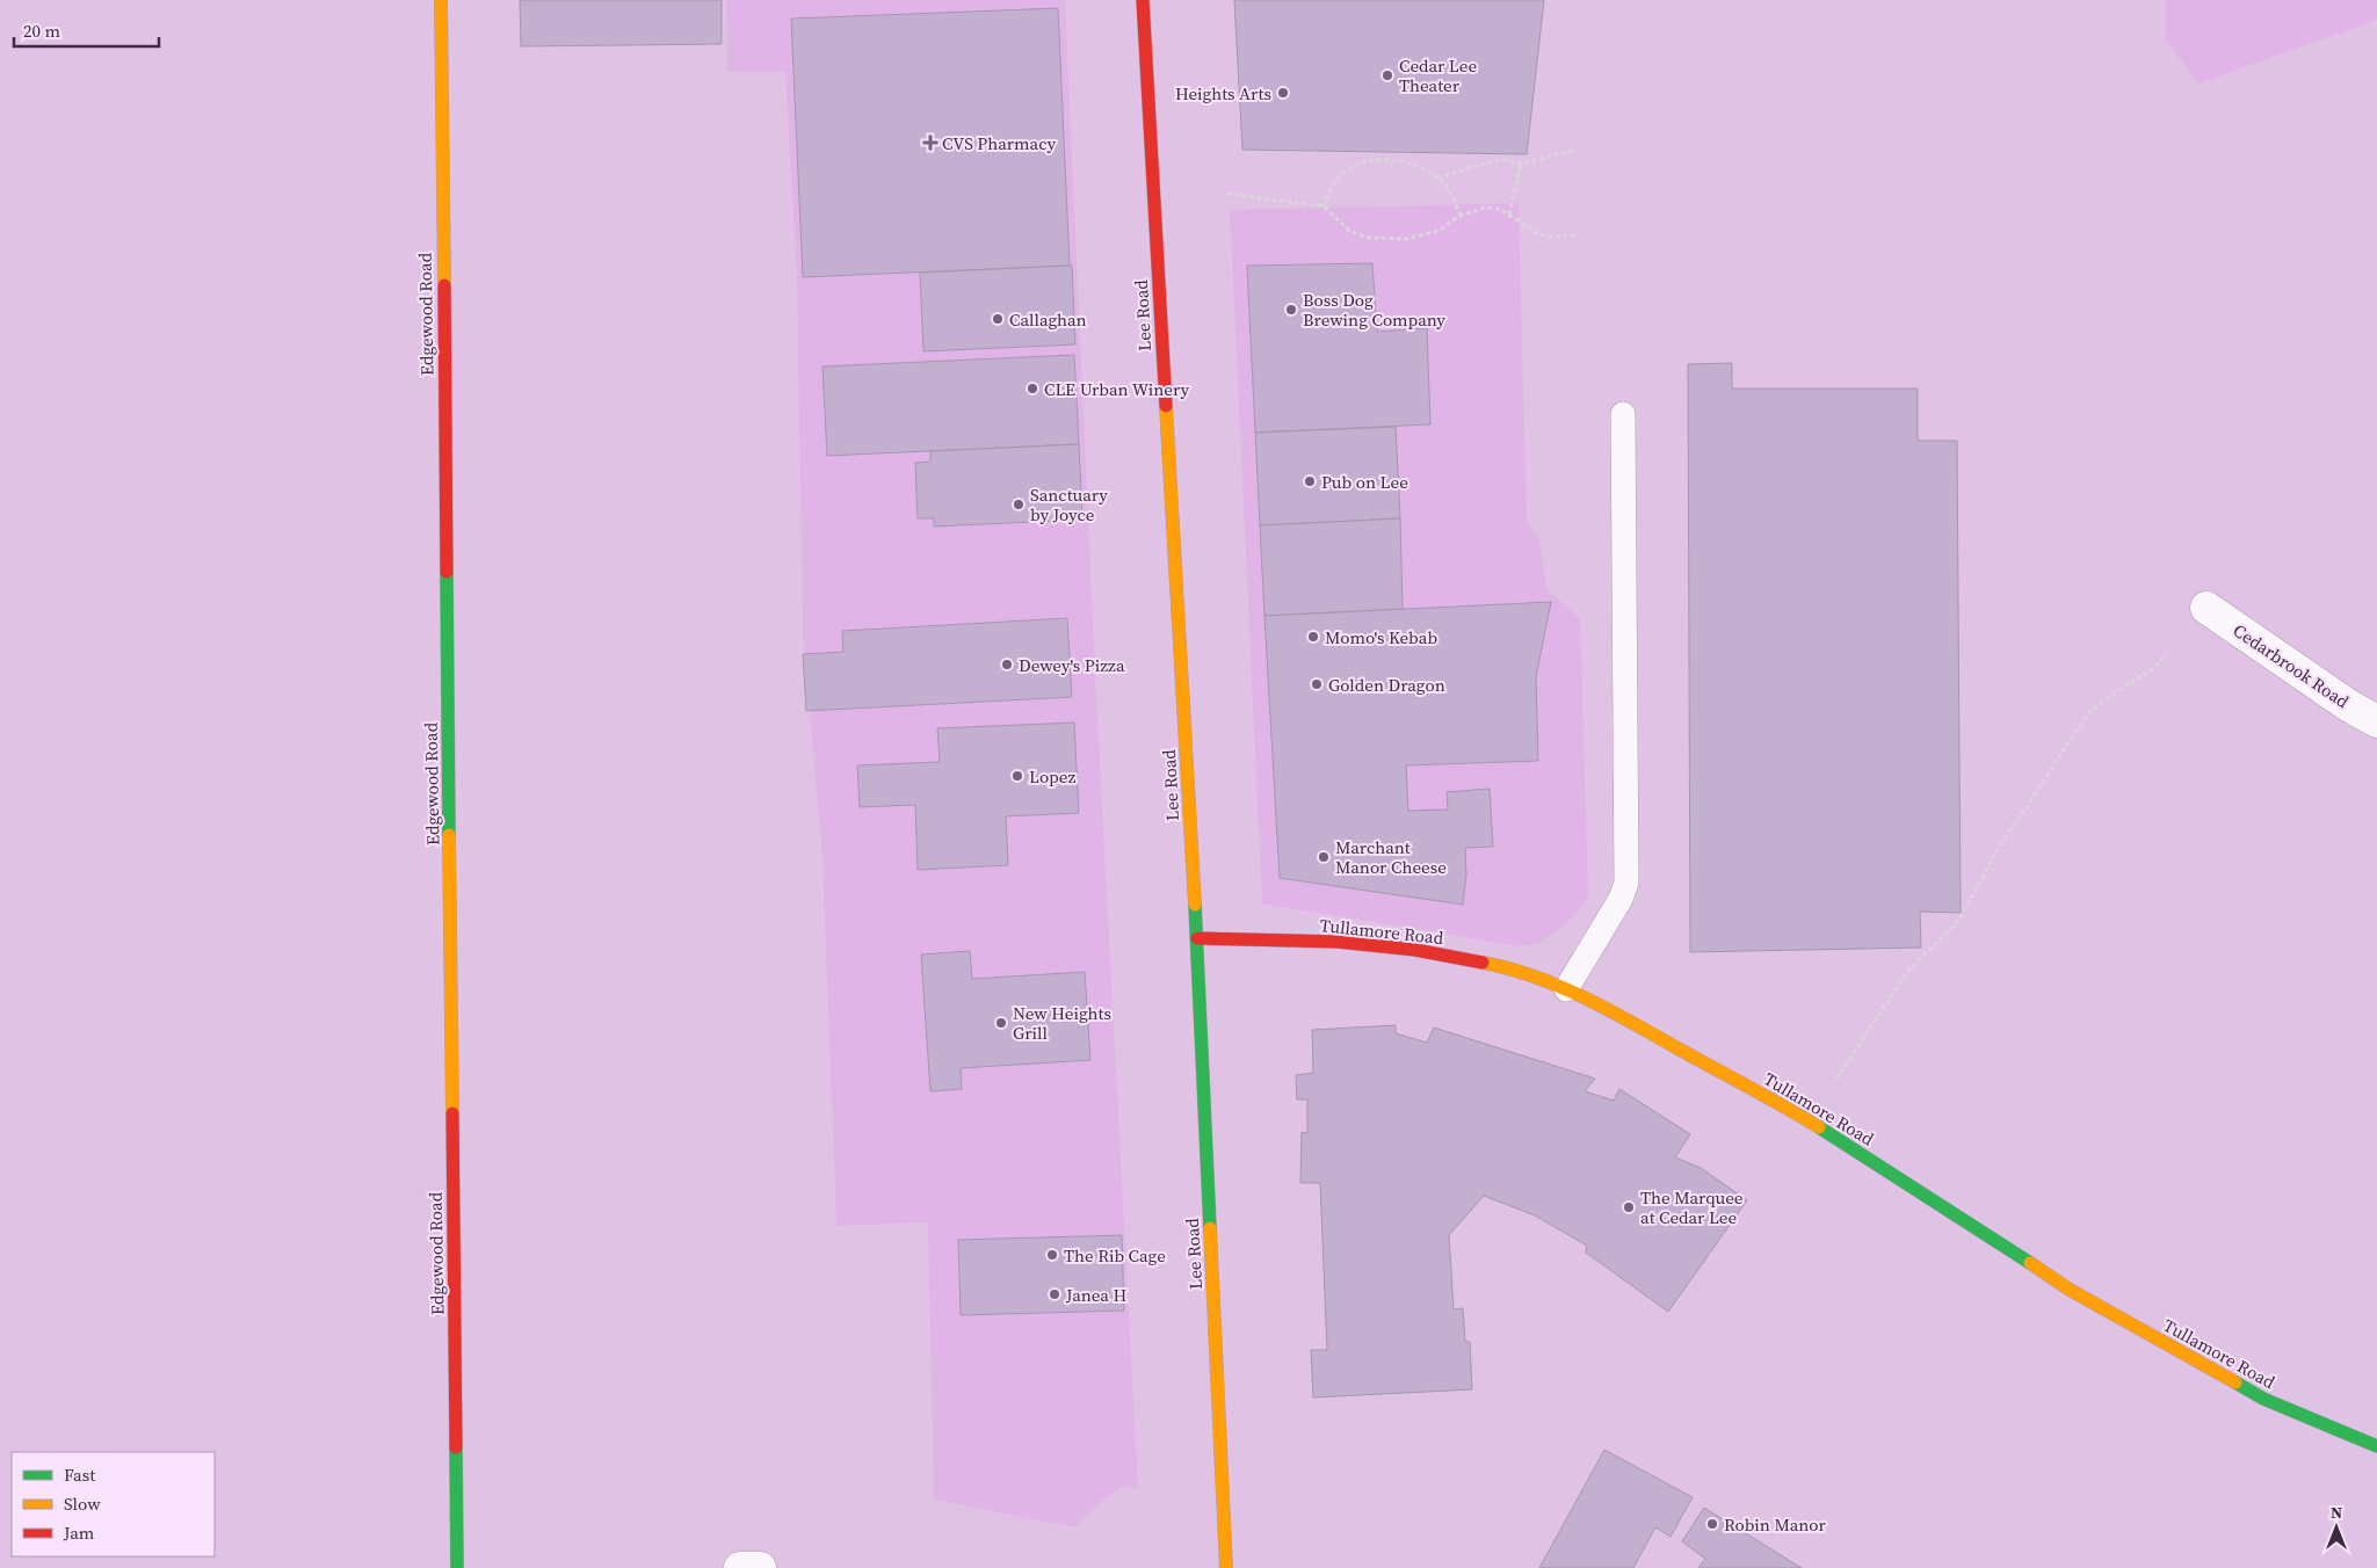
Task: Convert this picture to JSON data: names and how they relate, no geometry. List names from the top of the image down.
{
  "streets": {
    "street": [
      "Edgewood Road",
      "Lee Road",
      "Cedarbrook Road",
      "Tullamore Road"
    ]
  },
  "crossings": [
    ["Lee Road", "Tullamore Road"]
  ],
  "places": {
    "other": [
      "Cedar Lee Theater",
      "Heights Arts",
      "Boss Dog Brewing Company",
      "Callaghan",
      "CLE Urban Winery",
      "Pub on Lee",
      "Sanctuary by Joyce",
      "Momo's Kebab",
      "Dewey's Pizza",
      "Golden Dragon",
      "Lopez",
      "Marchant Manor Cheese",
      "New Heights Grill",
      "The Marquee at Cedar Lee",
      "The Rib Cage",
      "Janea H",
      "Robin Manor"
    ],
    "health": ["CVS Pharmacy"]
  },
  "legend": ["Fast", "Slow", "Jam"],
  "scale_bar": "20 m",
  "north": "top"
}
